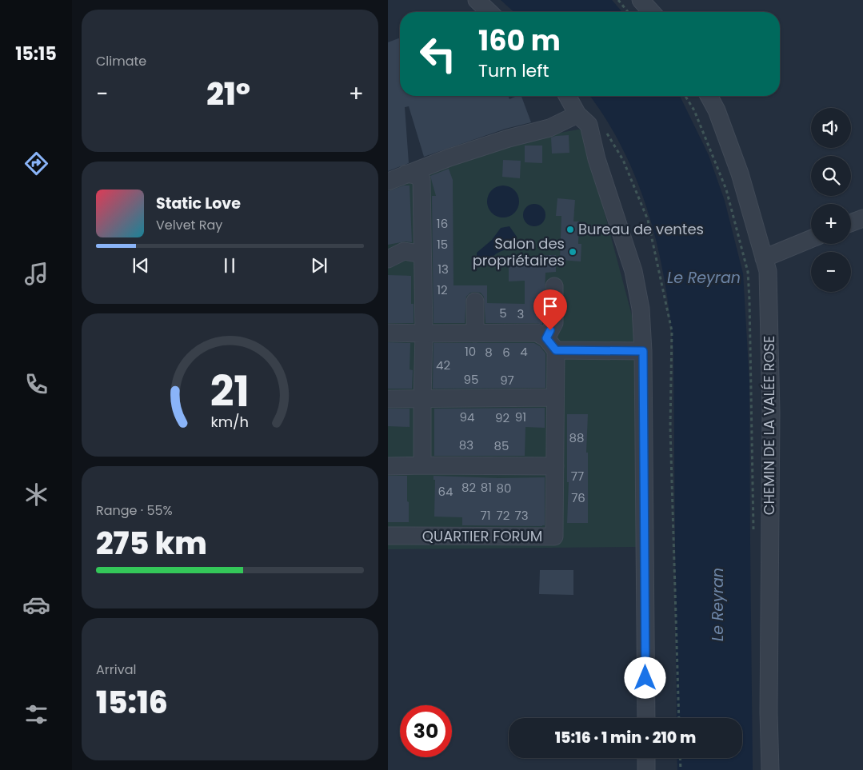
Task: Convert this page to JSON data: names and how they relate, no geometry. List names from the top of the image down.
{
  "streets": {
    "street": ["CHEMIN DE LA VALÉE ROSE", "QUARTIER FORUM"]
  },
  "water": ["Le Reyran"],
  "places": ["Bureau de ventes", "Salon des propriétaires"],
  "house_numbers": [
    "16",
    "15",
    "13",
    "12",
    "5",
    "3",
    "10",
    "4",
    "8",
    "6",
    "42",
    "95",
    "97",
    "94",
    "91",
    "92",
    "88",
    "83",
    "85",
    "77",
    "82",
    "81",
    "80",
    "64",
    "76",
    "71",
    "72",
    "73"
  ],
  "page": {
    "tabs": "15:15",
    "tile": [
      "Climate",
      ["Range · 55%", "275 km"],
      ["Arrival", "15:16"]
    ],
    "turn": ["160 m", "Turn left"],
    "heat": ["−", "21°", "+"],
    "map_buttons": ["+", "−"],
    "song": ["Static Love", "Velvet Ray"],
    "limit": "30",
    "trip": "15:16 · 1 min · 210 m",
    "gauge": ["21", "km/h"]
  }
}
